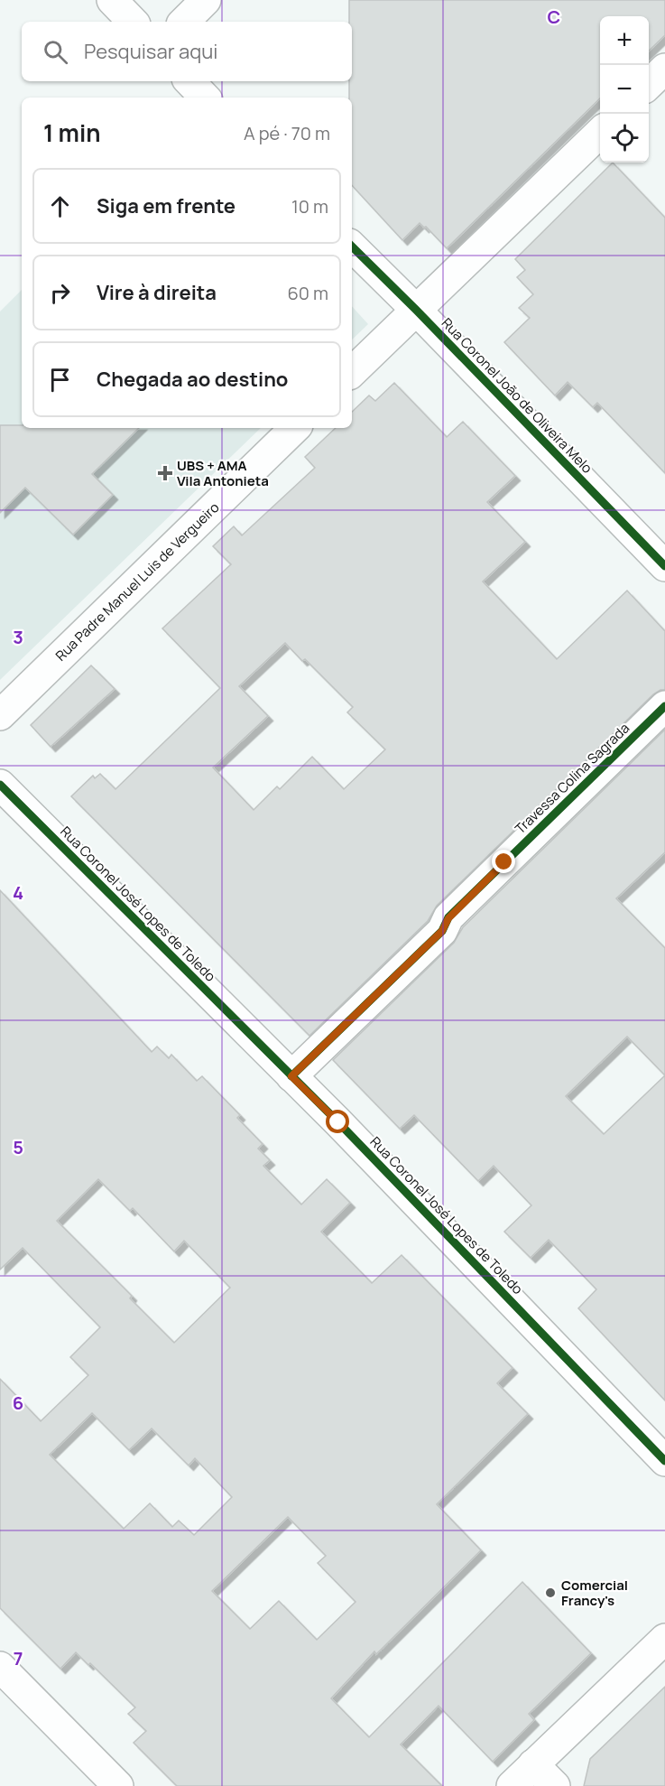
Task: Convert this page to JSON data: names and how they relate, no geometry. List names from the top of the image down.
{
  "streets": {
    "street": [
      "Rua Coronel João de Oliveira Melo",
      "Rua Padre Manuel Luis de Vergueiro",
      "Travessa Colina Sagrada",
      "Rua Coronel José Lopes de Toledo"
    ]
  },
  "crossings": [
    ["Travessa Colina Sagrada", "Rua Coronel José Lopes de Toledo"]
  ],
  "places": {
    "health": ["UBS + AMA Vila Antonieta"],
    "other": ["Comercial Francy's"]
  },
  "page": {
    "map_buttons": ["+", "−"],
    "search": "Pesquisar aqui",
    "heading": ["1 min", "A pé · 70 m"],
    "list": [
      ["Siga em frente", "10 m"],
      ["Vire à direita", "60 m"],
      "Chegada ao destino"
    ]
  },
  "grid": {
    "columns": ["C"],
    "rows": [
      "3",
      "4",
      "5",
      "6",
      "7"
    ]
  }
}
